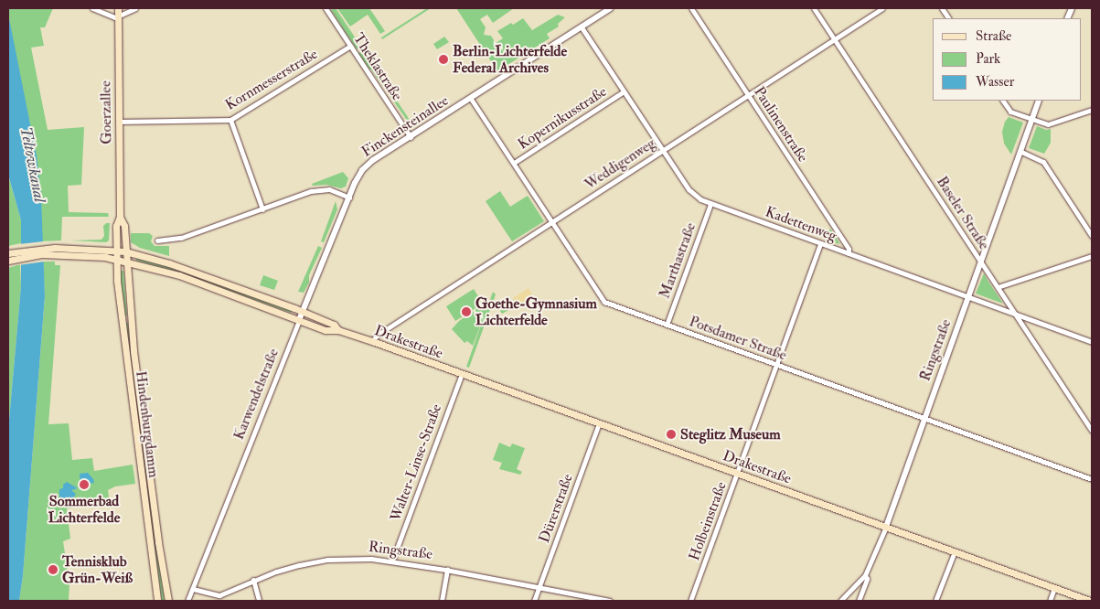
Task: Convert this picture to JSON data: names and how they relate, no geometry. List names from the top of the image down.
{
  "streets": {
    "main road": ["Goerzallee", "Drakestraße", "Hindenburgdamm"],
    "street": [
      "Theklastraße",
      "Kornmesserstraße",
      "Kopernikusstraße",
      "Paulinenstraße",
      "Finckensteinallee",
      "Weddigenweg",
      "Baseler Straße",
      "Kadettenweg",
      "Marthastraße",
      "Potsdamer Straße",
      "Ringstraße",
      "Karwendelstraße",
      "Walter-Linse-Straße",
      "Dürerstraße",
      "Holbeinstraße"
    ]
  },
  "crossings": [
    ["Theklastraße", "Kornmesserstraße"],
    ["Theklastraße", "Finckensteinallee"],
    ["Kornmesserstraße", "Goerzallee"],
    ["Goerzallee", "Drakestraße"],
    ["Goerzallee", "Hindenburgdamm"],
    ["Kopernikusstraße", "Kadettenweg"],
    ["Kopernikusstraße", "Potsdamer Straße"],
    ["Paulinenstraße", "Weddigenweg"],
    ["Paulinenstraße", "Kadettenweg"],
    ["Finckensteinallee", "Kadettenweg"],
    ["Finckensteinallee", "Potsdamer Straße"],
    ["Finckensteinallee", "Karwendelstraße"],
    ["Weddigenweg", "Baseler Straße"],
    ["Weddigenweg", "Kadettenweg"],
    ["Weddigenweg", "Potsdamer Straße"],
    ["Weddigenweg", "Drakestraße"],
    ["Baseler Straße", "Kadettenweg"],
    ["Baseler Straße", "Ringstraße"],
    ["Kadettenweg", "Marthastraße"],
    ["Kadettenweg", "Ringstraße"],
    ["Kadettenweg", "Holbeinstraße"],
    ["Marthastraße", "Potsdamer Straße"],
    ["Potsdamer Straße", "Ringstraße"],
    ["Potsdamer Straße", "Holbeinstraße"],
    ["Drakestraße", "Ringstraße"],
    ["Drakestraße", "Karwendelstraße"],
    ["Drakestraße", "Hindenburgdamm"],
    ["Drakestraße", "Walter-Linse-Straße"],
    ["Drakestraße", "Dürerstraße"],
    ["Drakestraße", "Holbeinstraße"],
    ["Ringstraße", "Karwendelstraße"],
    ["Ringstraße", "Walter-Linse-Straße"],
    ["Ringstraße", "Dürerstraße"]
  ],
  "water": ["Teltowkanal"],
  "places": [
    "Berlin-Lichterfelde Federal Archives",
    "Goethe-Gymnasium Lichterfelde",
    "Steglitz Museum",
    "Sommerbad Lichterfelde",
    "Tennisklub Grün-Weiß"
  ],
  "legend": ["Straße", "Park", "Wasser"]
}
